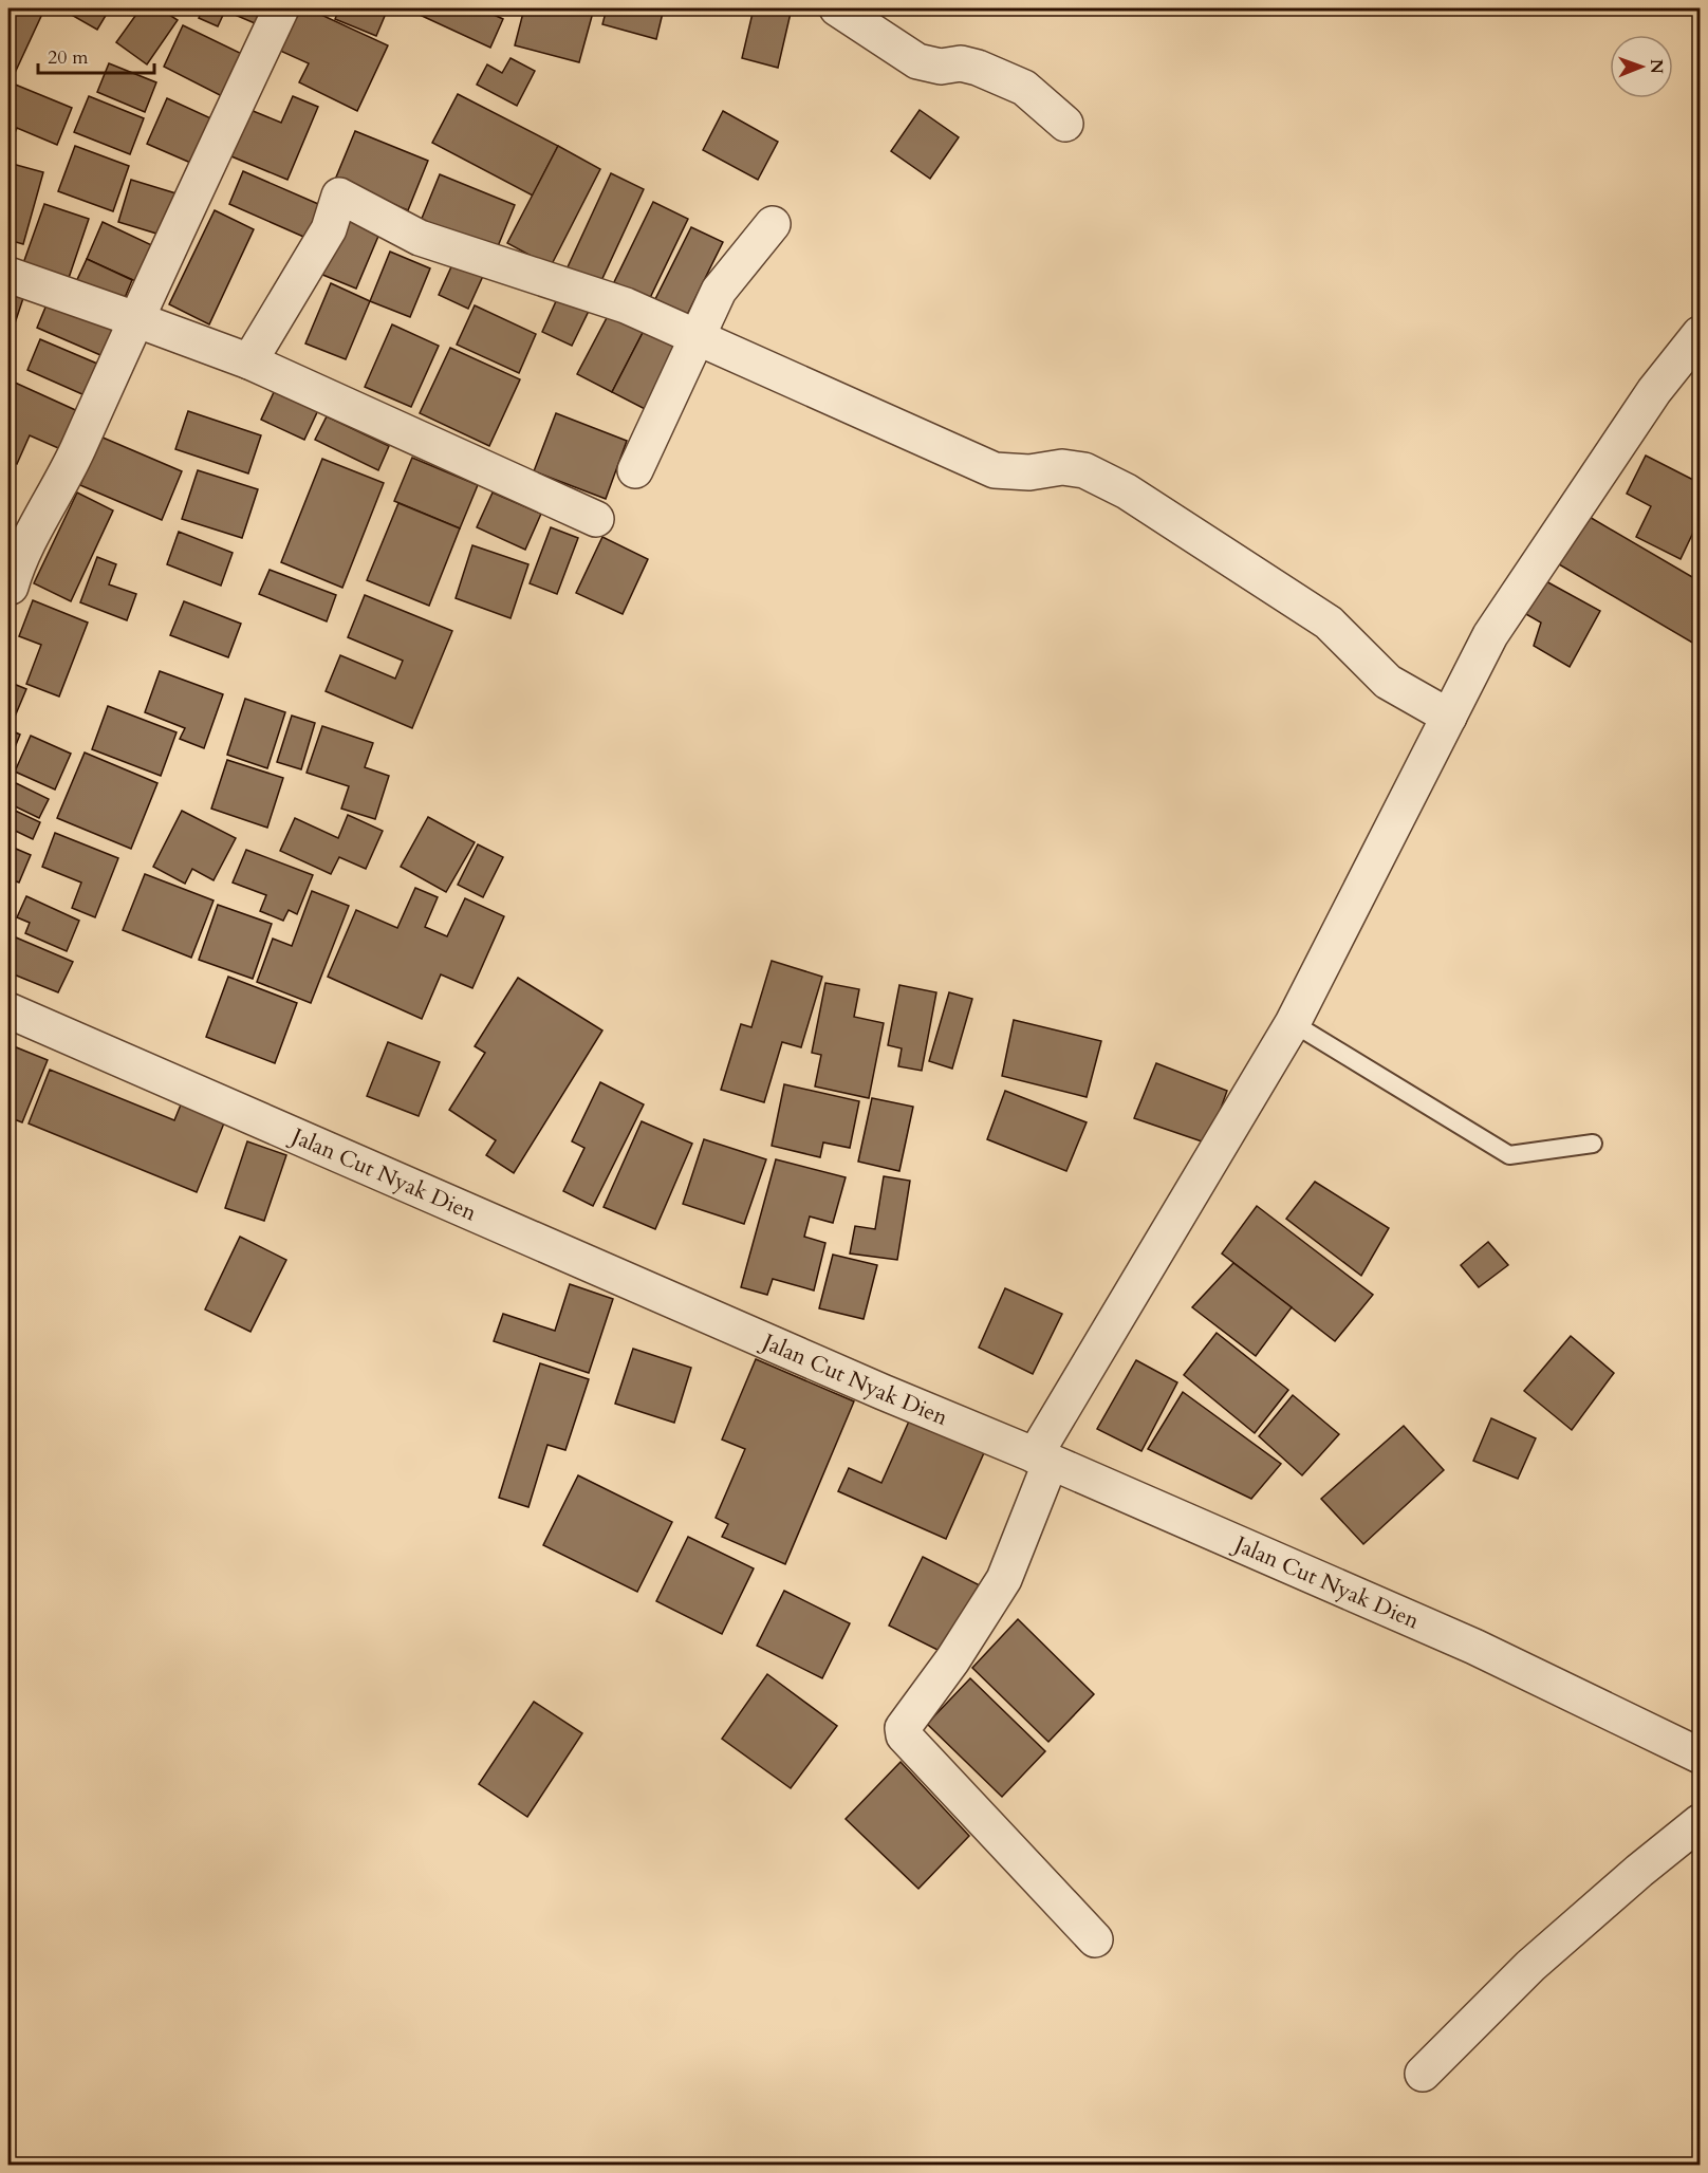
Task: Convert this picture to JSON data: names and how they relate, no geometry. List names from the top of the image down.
{
  "streets": {
    "street": ["Jalan Cut Nyak Dien"]
  },
  "scale_bar": "20 m",
  "north": "right"
}
